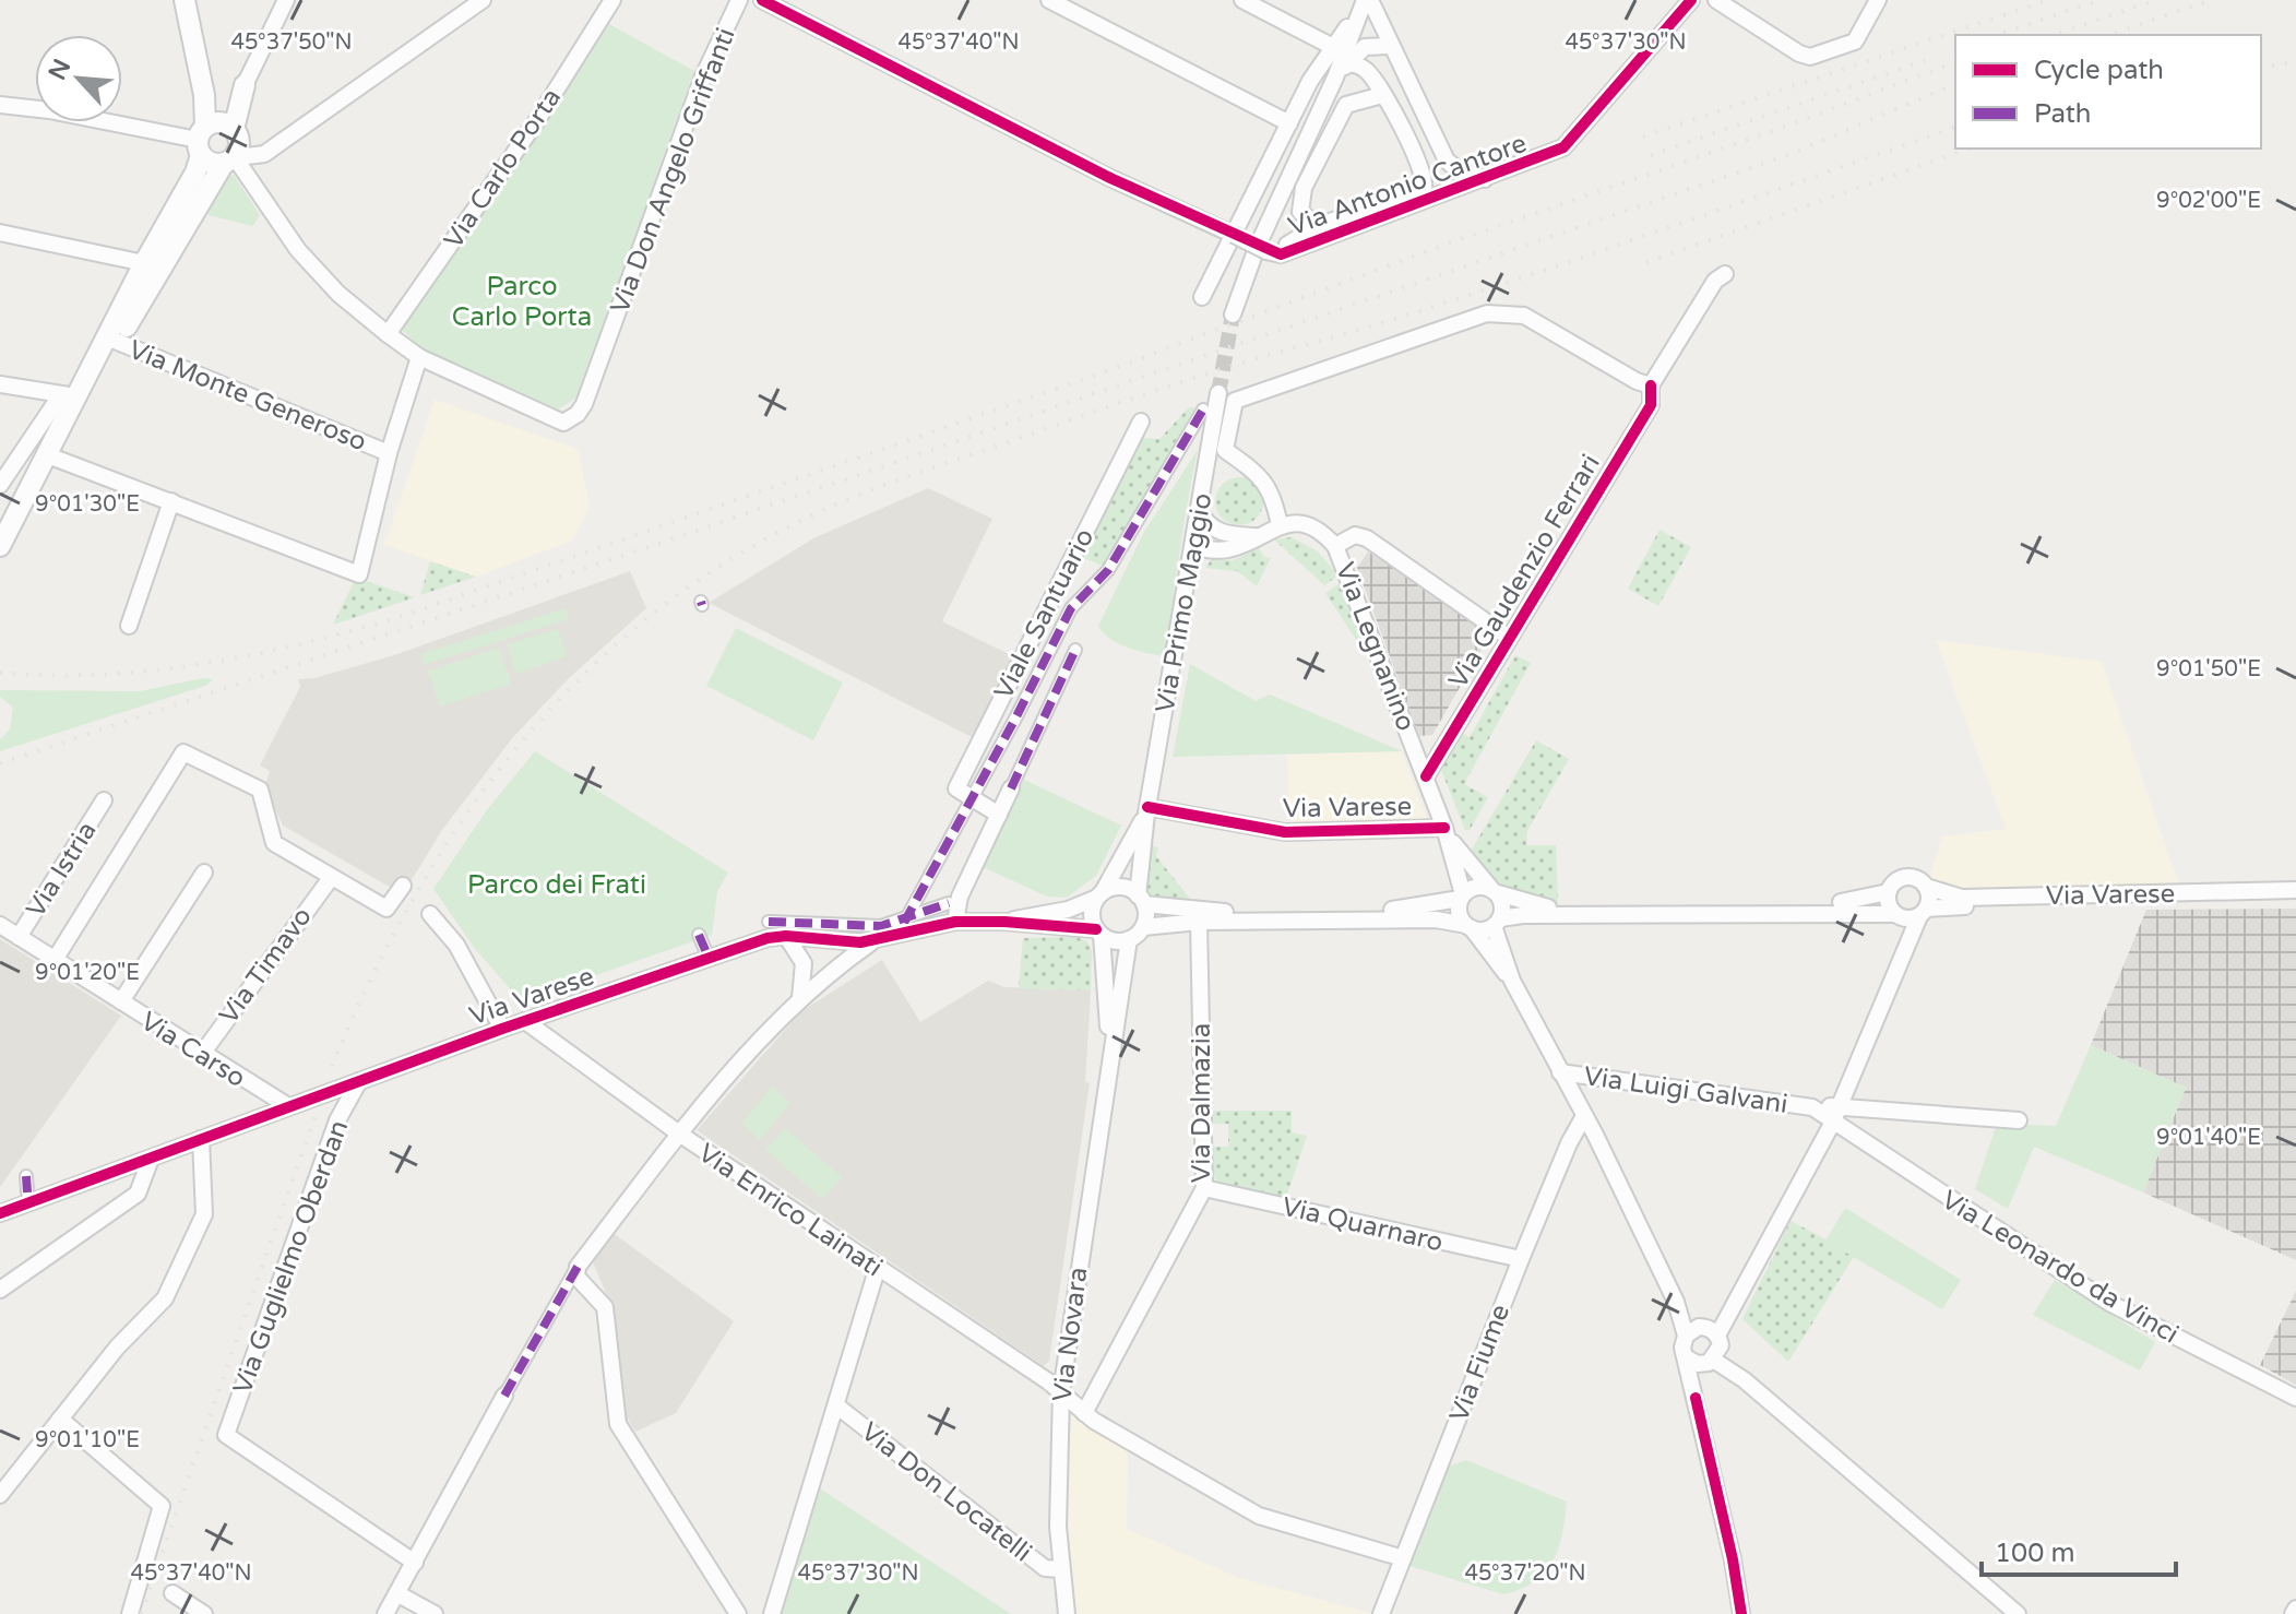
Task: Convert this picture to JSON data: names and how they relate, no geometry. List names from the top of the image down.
{
  "streets": {
    "street": [
      "Via Carlo Porta",
      "Via Don Angelo Griffanti",
      "Via Antonio Cantore",
      "Via Monte Generoso",
      "Via Gaudenzio Ferrari",
      "Via Primo Maggio",
      "Viale Santuario",
      "Via Legnanino",
      "Via Varese",
      "Via Istria",
      "Via Timavo",
      "Via Carso",
      "Via Luigi Galvani",
      "Via Dalmazia",
      "Via Enrico Lainati",
      "Via Quarnaro",
      "Via Guglielmo Oberdan",
      "Via Leonardo da Vinci",
      "Via Novara",
      "Via Fiume",
      "Via Don Locatelli"
    ]
  },
  "crossings": [
    ["Via Gaudenzio Ferrari", "Via Legnanino"],
    ["Via Primo Maggio", "Via Varese"],
    ["Via Primo Maggio", "Via Novara"],
    ["Via Legnanino", "Via Varese"],
    ["Via Varese", "Via Carso"],
    ["Via Varese", "Via Enrico Lainati"],
    ["Via Varese", "Via Guglielmo Oberdan"],
    ["Via Varese", "Via Novara"],
    ["Via Istria", "Via Carso"],
    ["Via Timavo", "Via Carso"],
    ["Via Luigi Galvani", "Via Leonardo da Vinci"],
    ["Via Dalmazia", "Via Enrico Lainati"],
    ["Via Dalmazia", "Via Quarnaro"],
    ["Via Enrico Lainati", "Via Novara"],
    ["Via Enrico Lainati", "Via Fiume"],
    ["Via Quarnaro", "Via Fiume"],
    ["Via Novara", "Via Don Locatelli"]
  ],
  "parks": ["Parco Carlo Porta", "Parco dei Frati"],
  "legend": ["Cycle path", "Path"],
  "scale_bar": "100 m",
  "north": "top left",
  "coordinates": [
    "45°37'50\"N",
    "45°37'40\"N",
    "45°37'30\"N",
    "9°02'00\"E",
    "9°01'30\"E",
    "9°01'50\"E",
    "9°01'20\"E",
    "9°01'40\"E",
    "9°01'10\"E",
    "45°37'20\"N"
  ]
}
